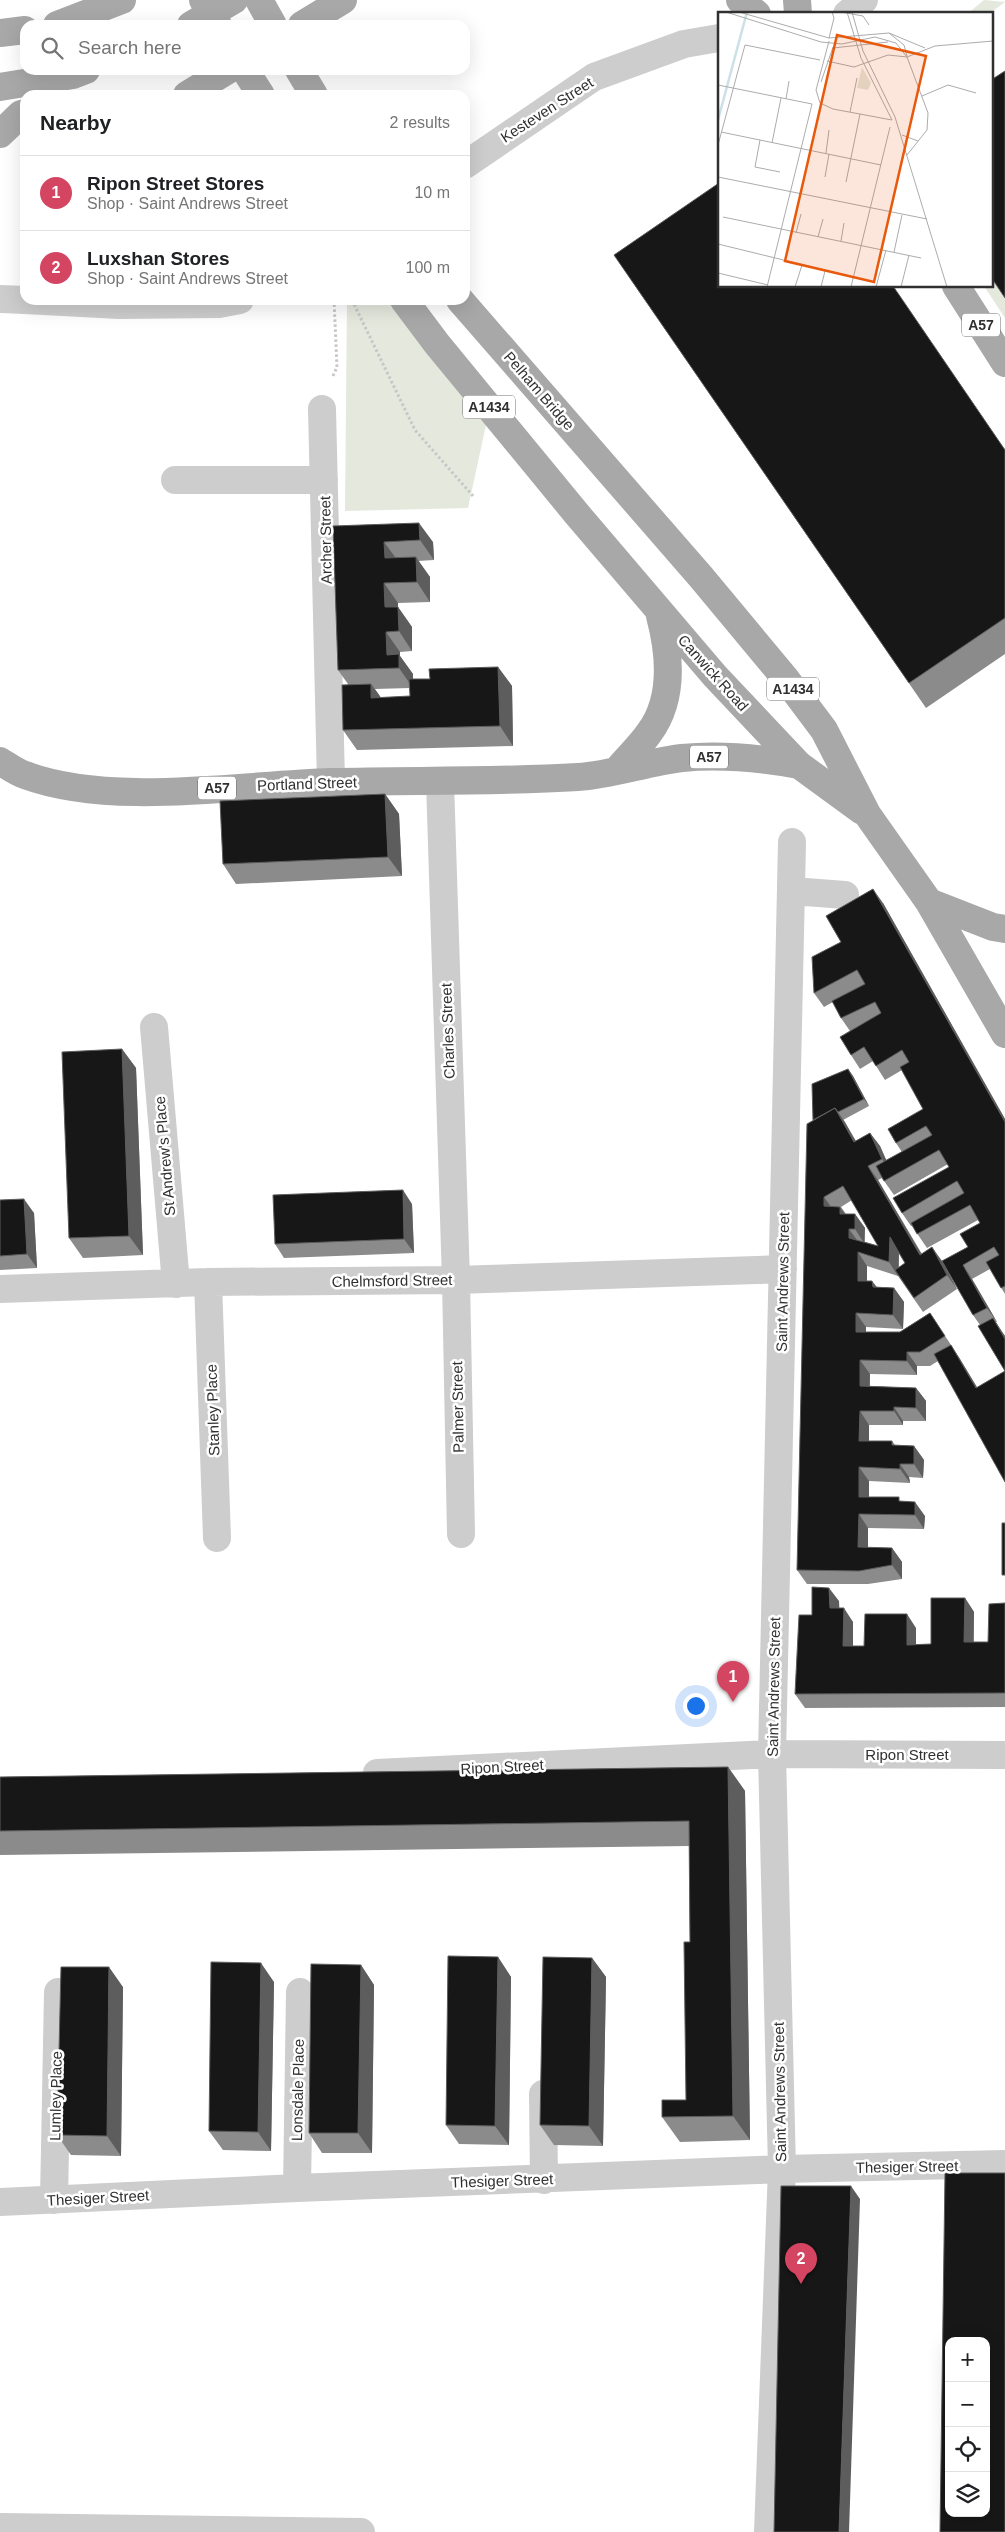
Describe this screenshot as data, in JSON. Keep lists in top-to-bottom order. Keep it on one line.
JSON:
{"streets":{"main road":["A57","Pelham Bridge","A1434","Canwick Road","Portland Street"],"street":["Kesteven Street","Archer Street","Charles Street","St Andrew's Place","Chelmsford Street","Saint Andrews Street","Palmer Street","Stanley Place","Ripon Street","Lonsdale Place","Lumley Place","Thesiger Street"]},"crossings":[["Pelham Bridge","Canwick Road"],["Archer Street","Portland Street"],["Canwick Road","Portland Street"],["Portland Street","Charles Street"],["Charles Street","Chelmsford Street"],["Charles Street","Palmer Street"],["St Andrew's Place","Chelmsford Street"],["Chelmsford Street","Saint Andrews Street"],["Chelmsford Street","Palmer Street"],["Chelmsford Street","Stanley Place"],["Saint Andrews Street","Ripon Street"],["Saint Andrews Street","Thesiger Street"],["Lonsdale Place","Thesiger Street"],["Lumley Place","Thesiger Street"]],"page":{"search":"Search here","heading":["Nearby","2 results"],"list":[{"mark":"1","name":"Ripon Street Stores","note":"Shop · Saint Andrews Street","value":"10 m"},{"mark":"2","name":"Luxshan Stores","note":"Shop · Saint Andrews Street","value":"100 m"}],"pins":["1","2"],"map_buttons":["+","−"]}}
